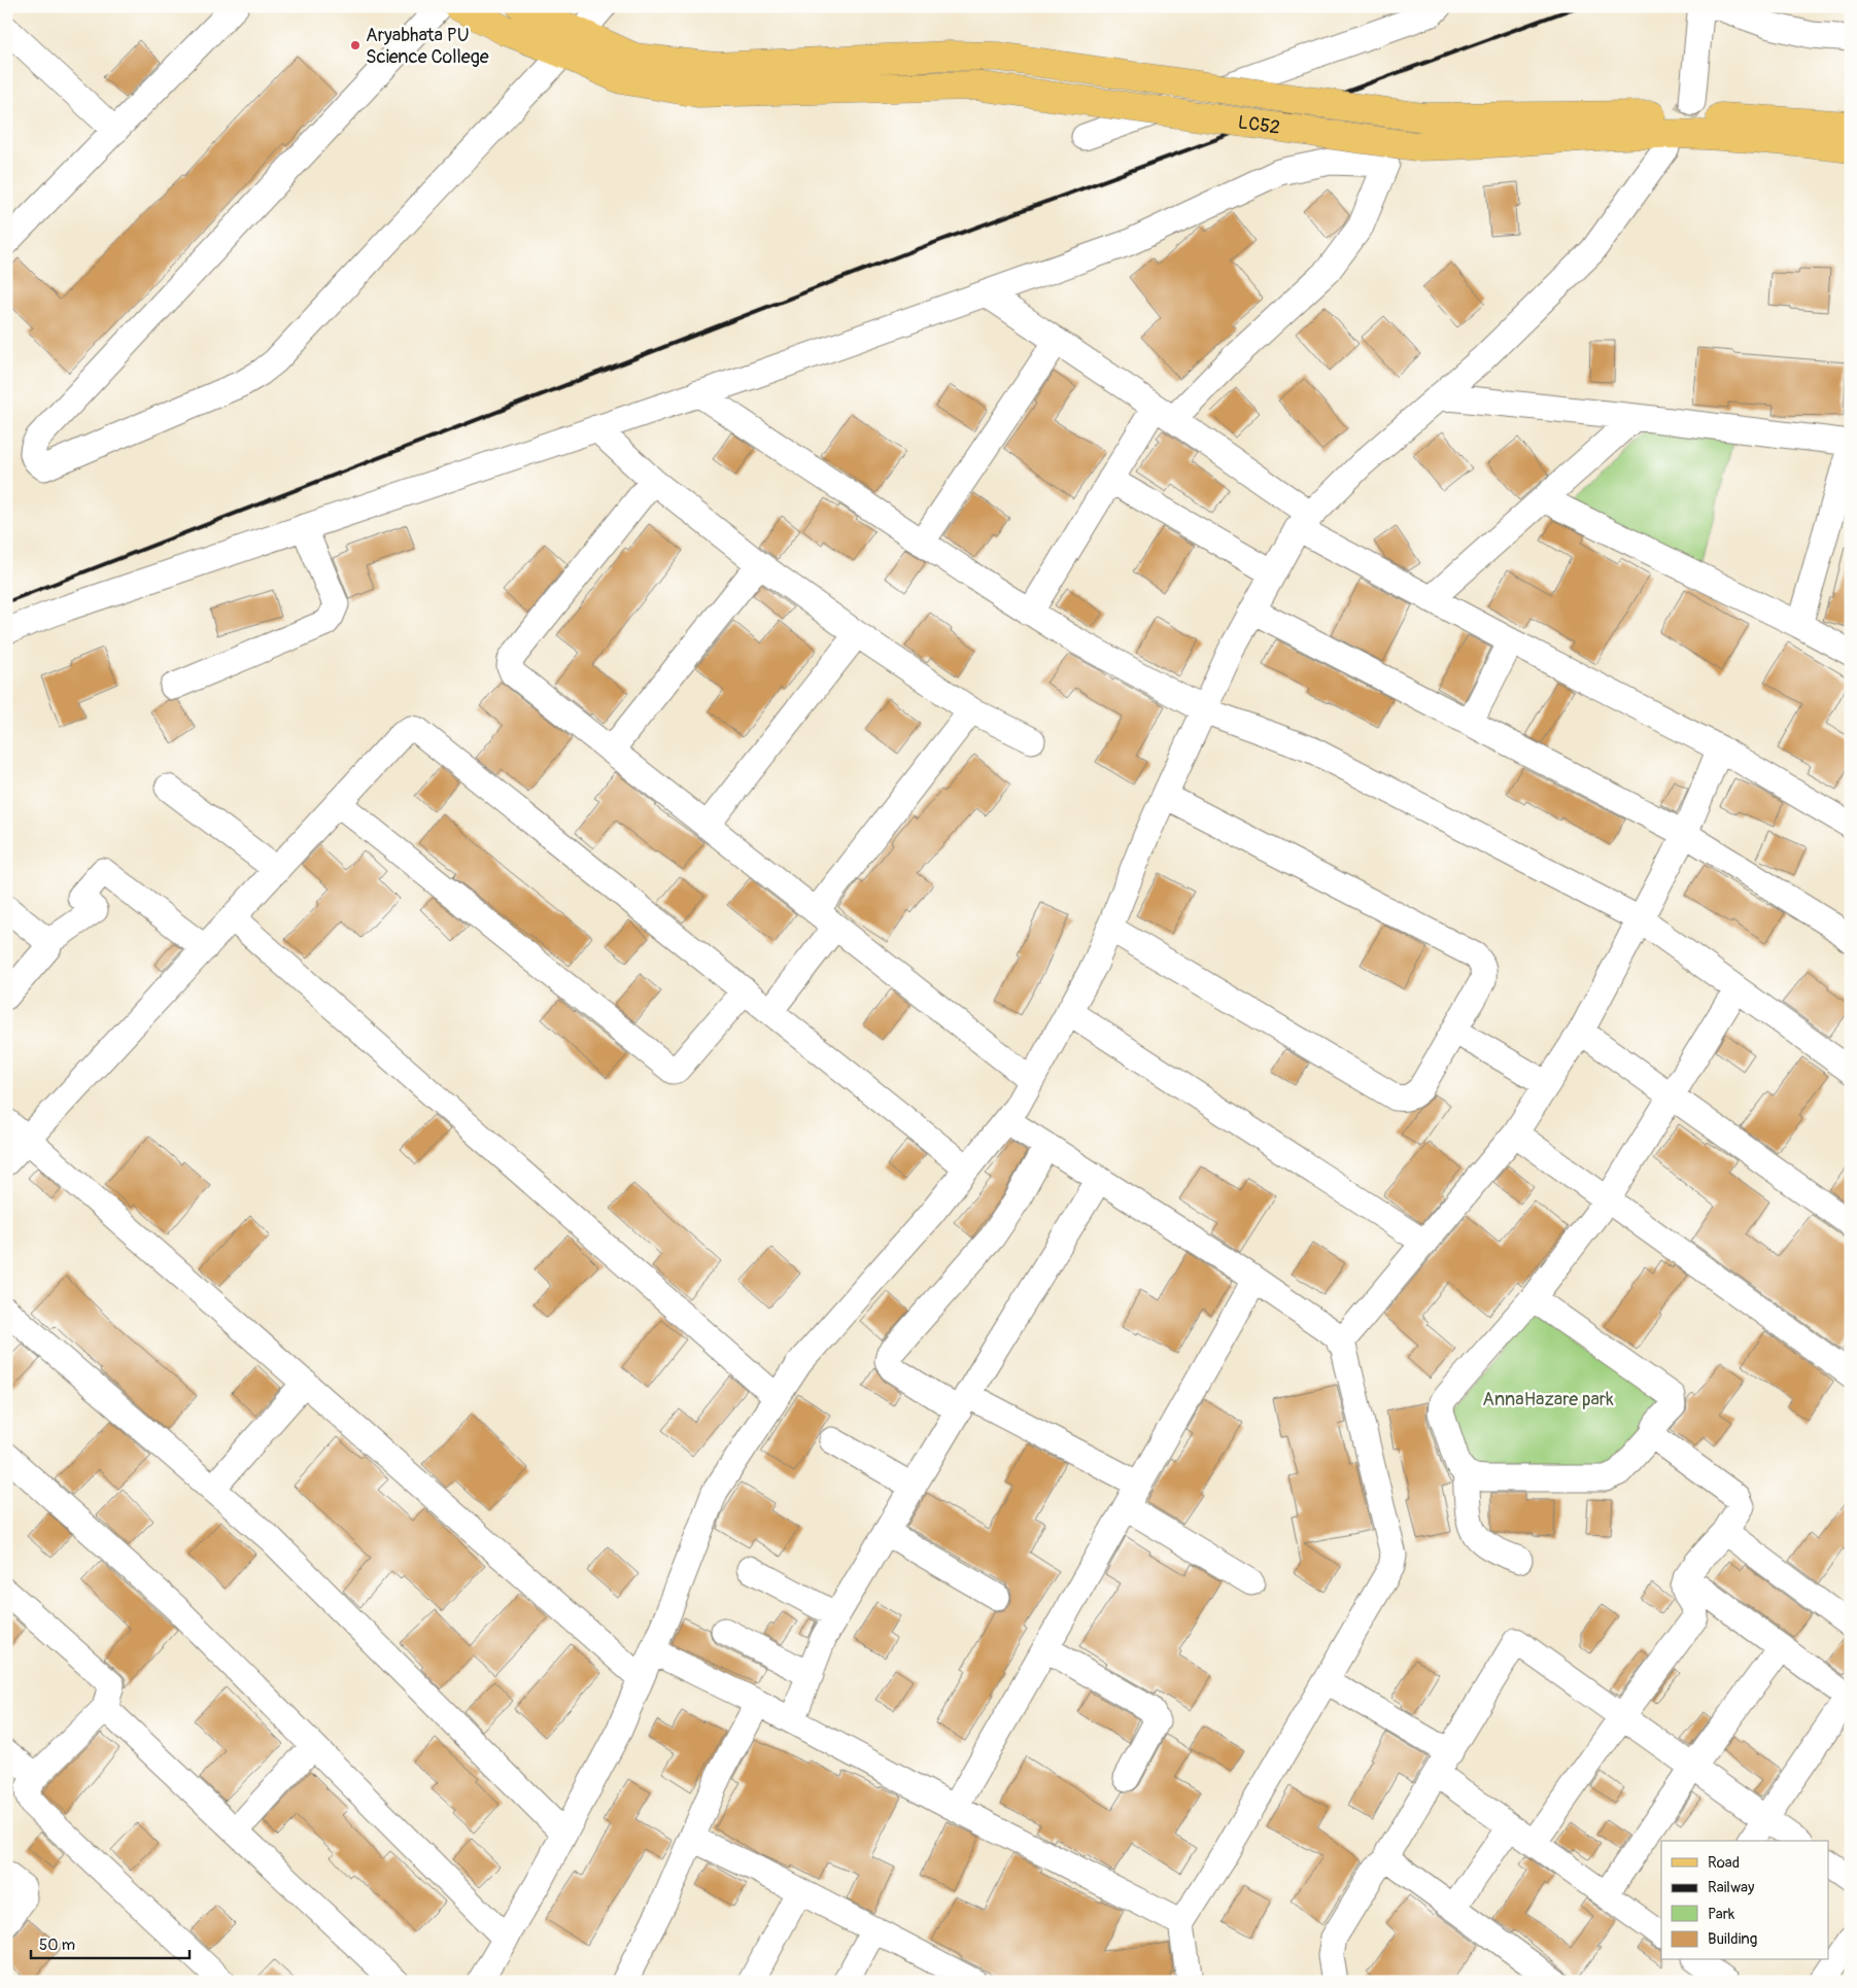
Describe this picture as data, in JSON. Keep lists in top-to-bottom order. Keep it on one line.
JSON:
{"streets":{"main road":["LC52"]},"parks":["AnnaHazare park"],"places":["Aryabhata PU Science College"],"legend":["Road","Railway","Park","Building"],"scale_bar":"50 m"}
